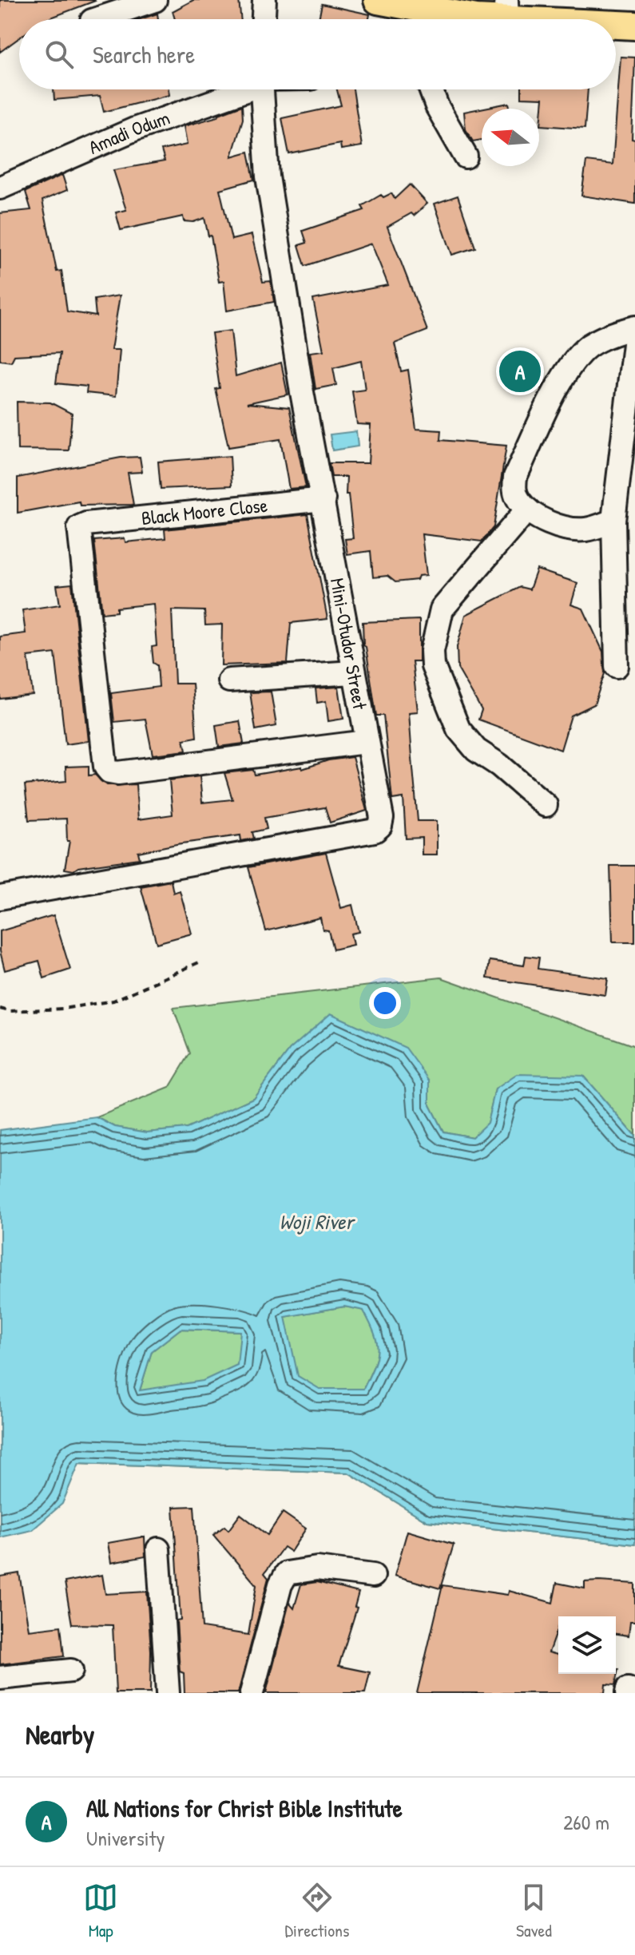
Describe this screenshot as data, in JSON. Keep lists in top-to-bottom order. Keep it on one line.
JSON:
{"streets":{"street":["Amadi Odum","Black Moore Close","Mini-Otudor Street"]},"crossings":[["Black Moore Close","Mini-Otudor Street"]],"water":["Woji River"],"north":"left","page":{"search":"Search here","pins":"A","heading":"Nearby","list":[{"mark":"A","name":"All Nations for Christ Bible Institute","note":"University","value":"260 m"}],"nav":["Map","Directions","Saved"]}}
